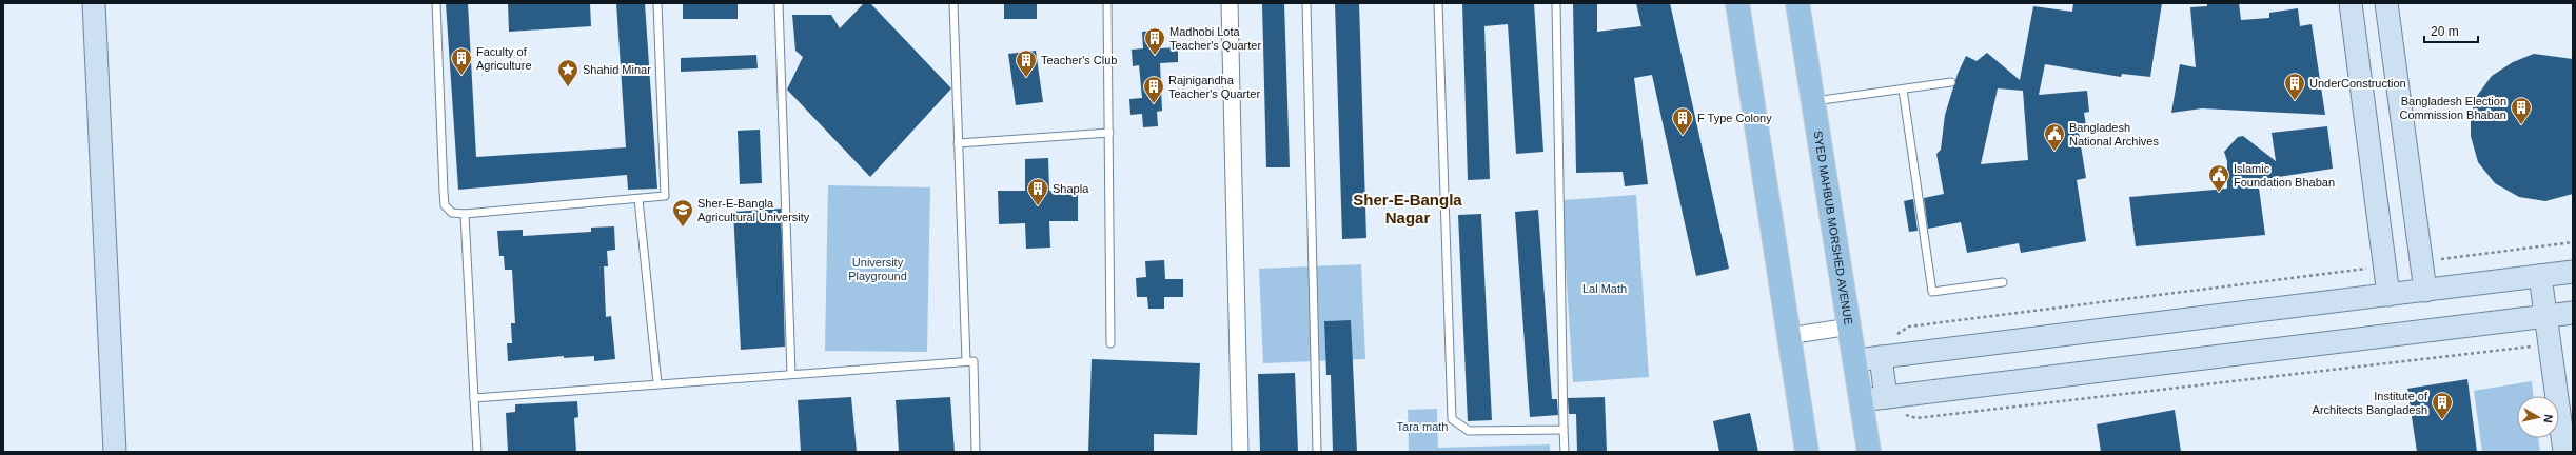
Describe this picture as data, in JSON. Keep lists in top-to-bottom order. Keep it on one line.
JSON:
{"streets":{"main road":["SYED MAHBUB MORSHED AVENUE"]},"districts":["Sher-E-Bangla Nagar"],"parks":["University Playground","Lal Math","Tara math"],"places":{"building":["Madhobi Lota Teacher's Quarter","Faculty of Agriculture","Teacher's Club","UnderConstruction","Rajnigandha Teacher's Quarter","Bangladesh Election Commission Bhaban","F Type Colony","Shapla","Institute of Architects Bangladesh"],"place":["Shahid Minar"],"public building":["Bangladesh National Archives","Islamic Foundation Bhaban"],"school or university":["Sher-E-Bangla Agricultural University"]},"scale_bar":"20 m","north":"right"}
